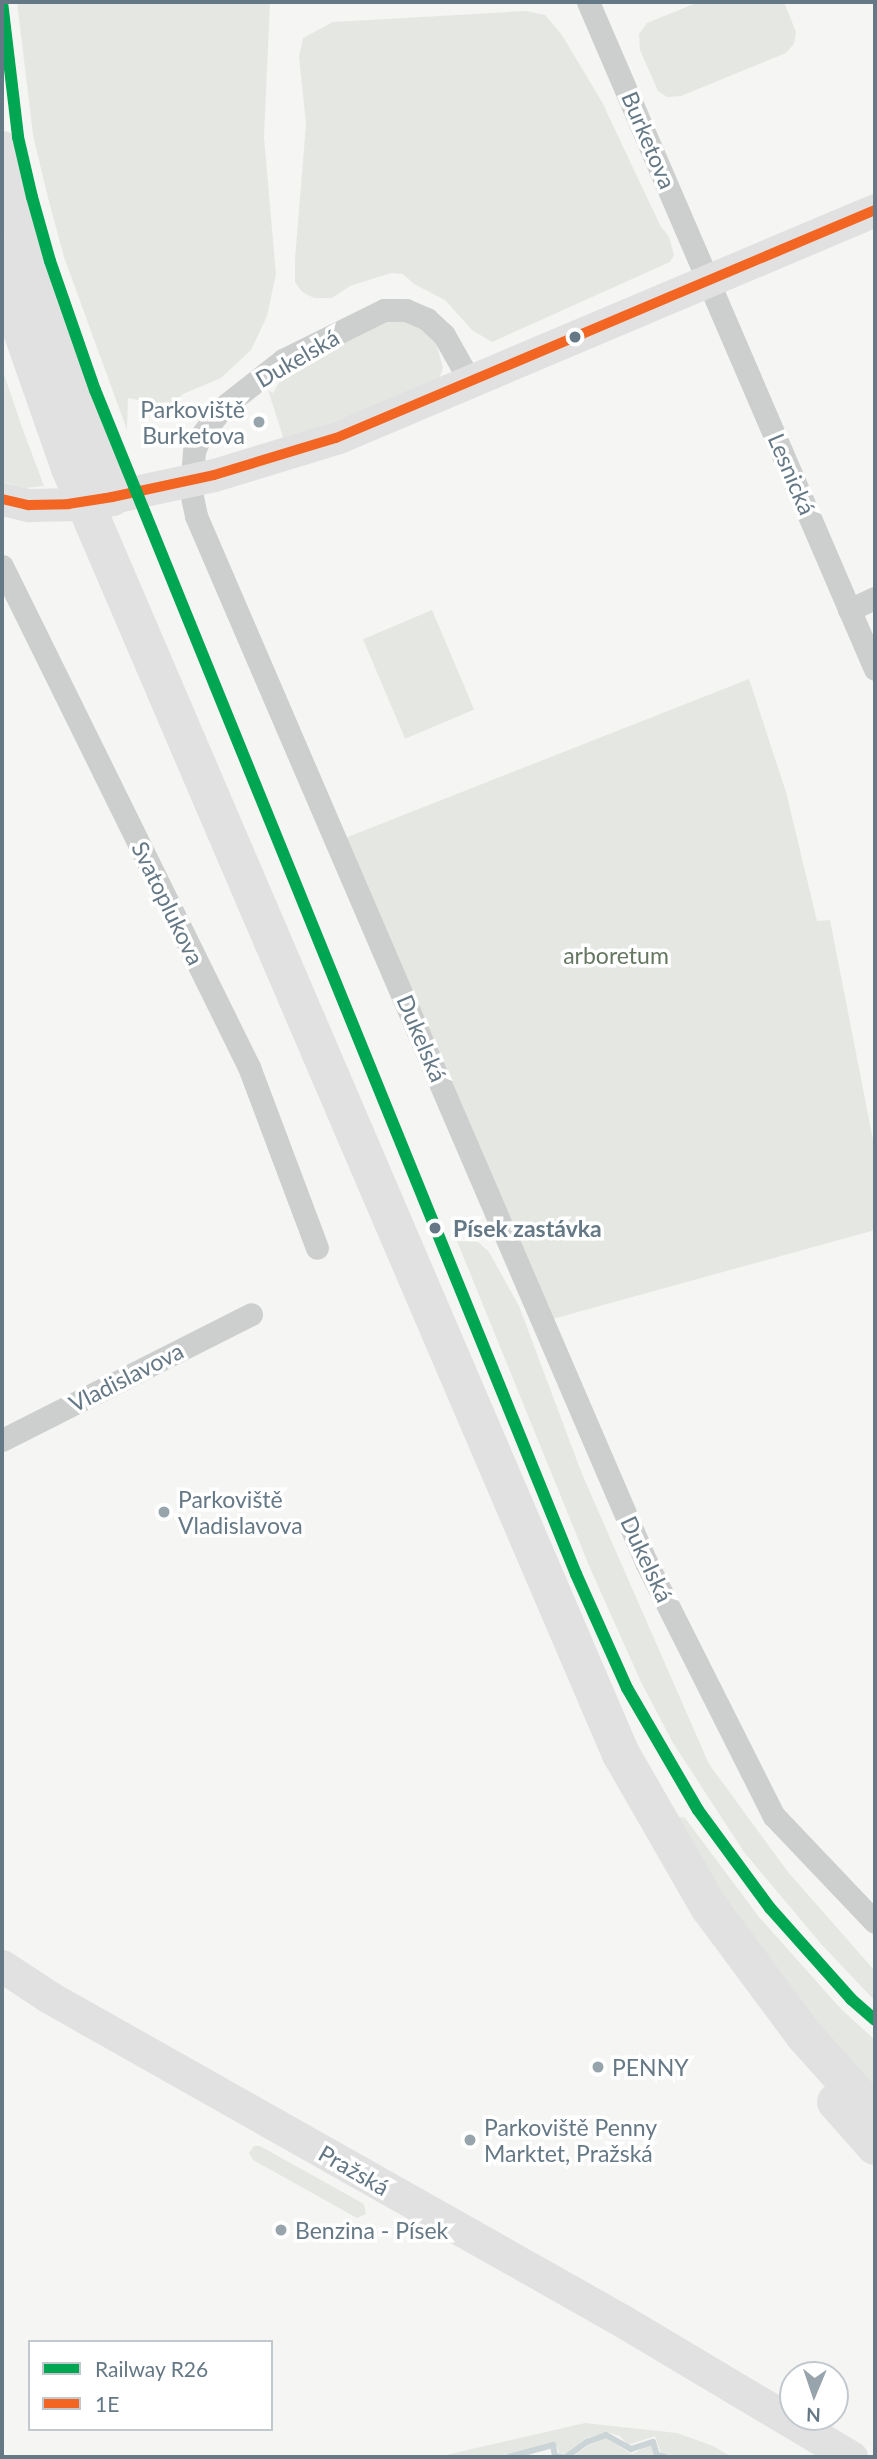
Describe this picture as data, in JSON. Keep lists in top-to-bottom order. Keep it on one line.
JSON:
{"streets":{"street":["Burketova","Dukelská","Lesnická","Svatoplukova","Vladislavova","Pražská"]},"crossings":[["Burketova","Lesnická"]],"parks":["arboretum"],"places":["Parkoviště Burketova","Písek zastávka","Parkoviště Vladislavova","PENNY","Parkoviště Penny Marktet, Pražská","Benzina - Písek"],"lines":["rail line R26","transit line 1E"],"legend":["Railway R26","1E"],"north":"bottom"}
